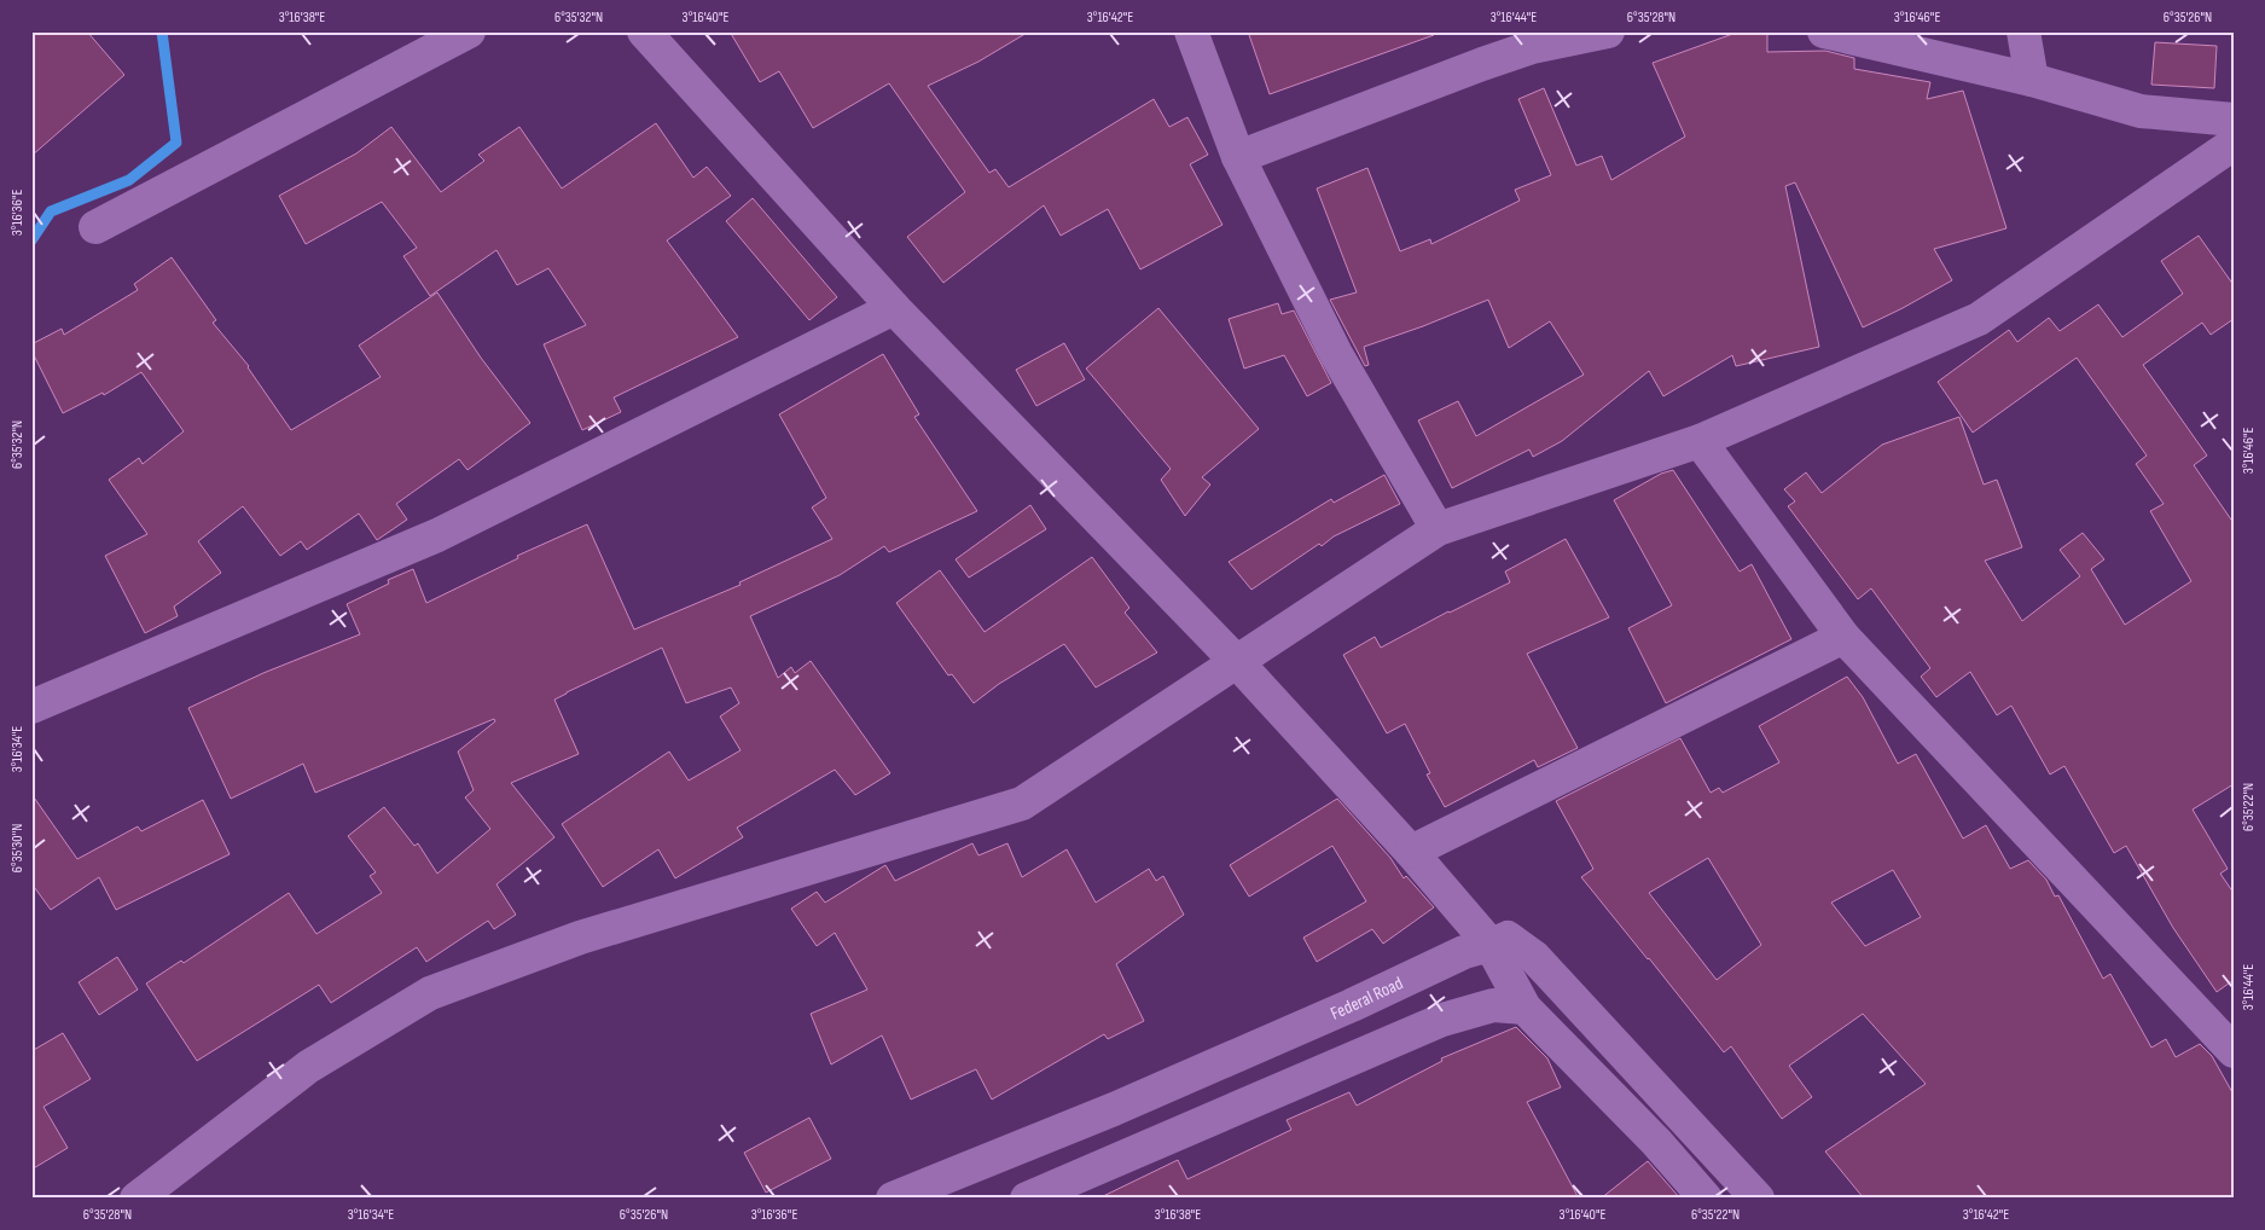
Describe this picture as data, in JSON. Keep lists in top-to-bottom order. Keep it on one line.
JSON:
{"streets":{"street":["Federal Road"]},"coordinates":["3°16'38\"E","6°35'32\"N","3°16'40\"E","3°16'42\"E","3°16'44\"E","6°35'28\"N","3°16'46\"E","6°35'26\"N","3°16'36\"E","3°16'34\"E","6°35'22\"N","6°35'30\"N"]}
